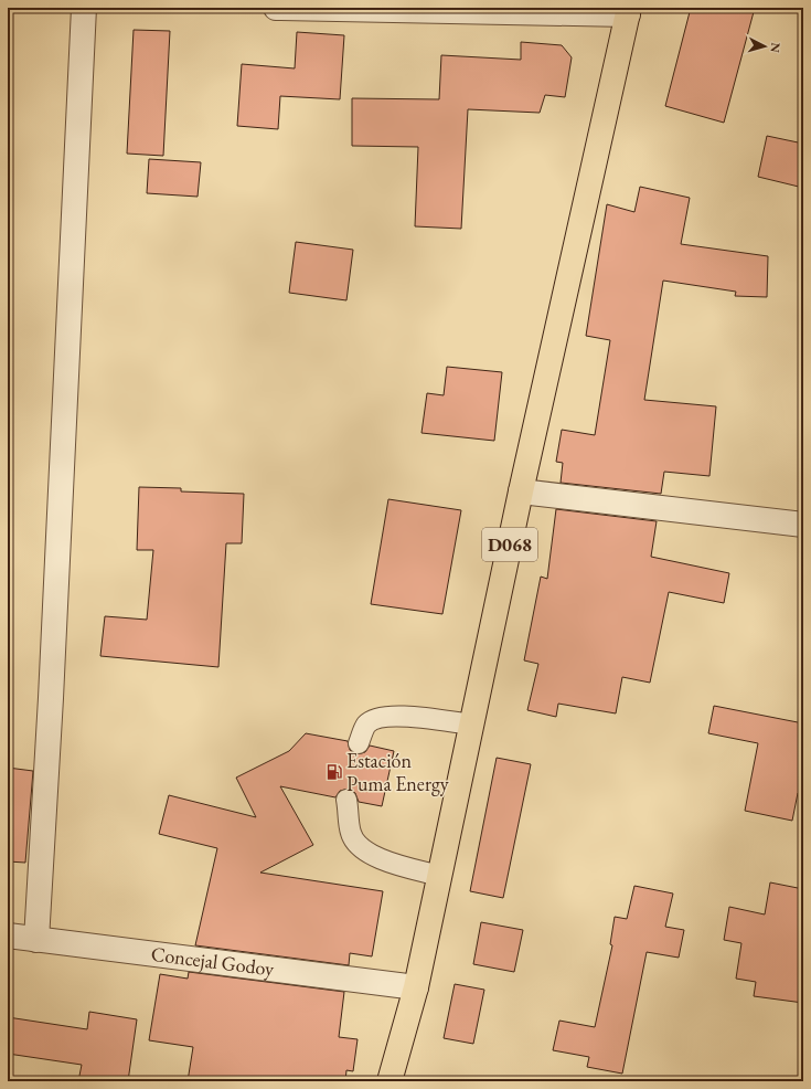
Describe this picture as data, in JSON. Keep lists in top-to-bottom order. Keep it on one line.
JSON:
{"streets":{"main road":["D068"],"street":["Concejal Godoy"]},"crossings":[["D068","Concejal Godoy"]],"places":{"fuel station":["Estación Puma Energy"]},"north":"right"}
